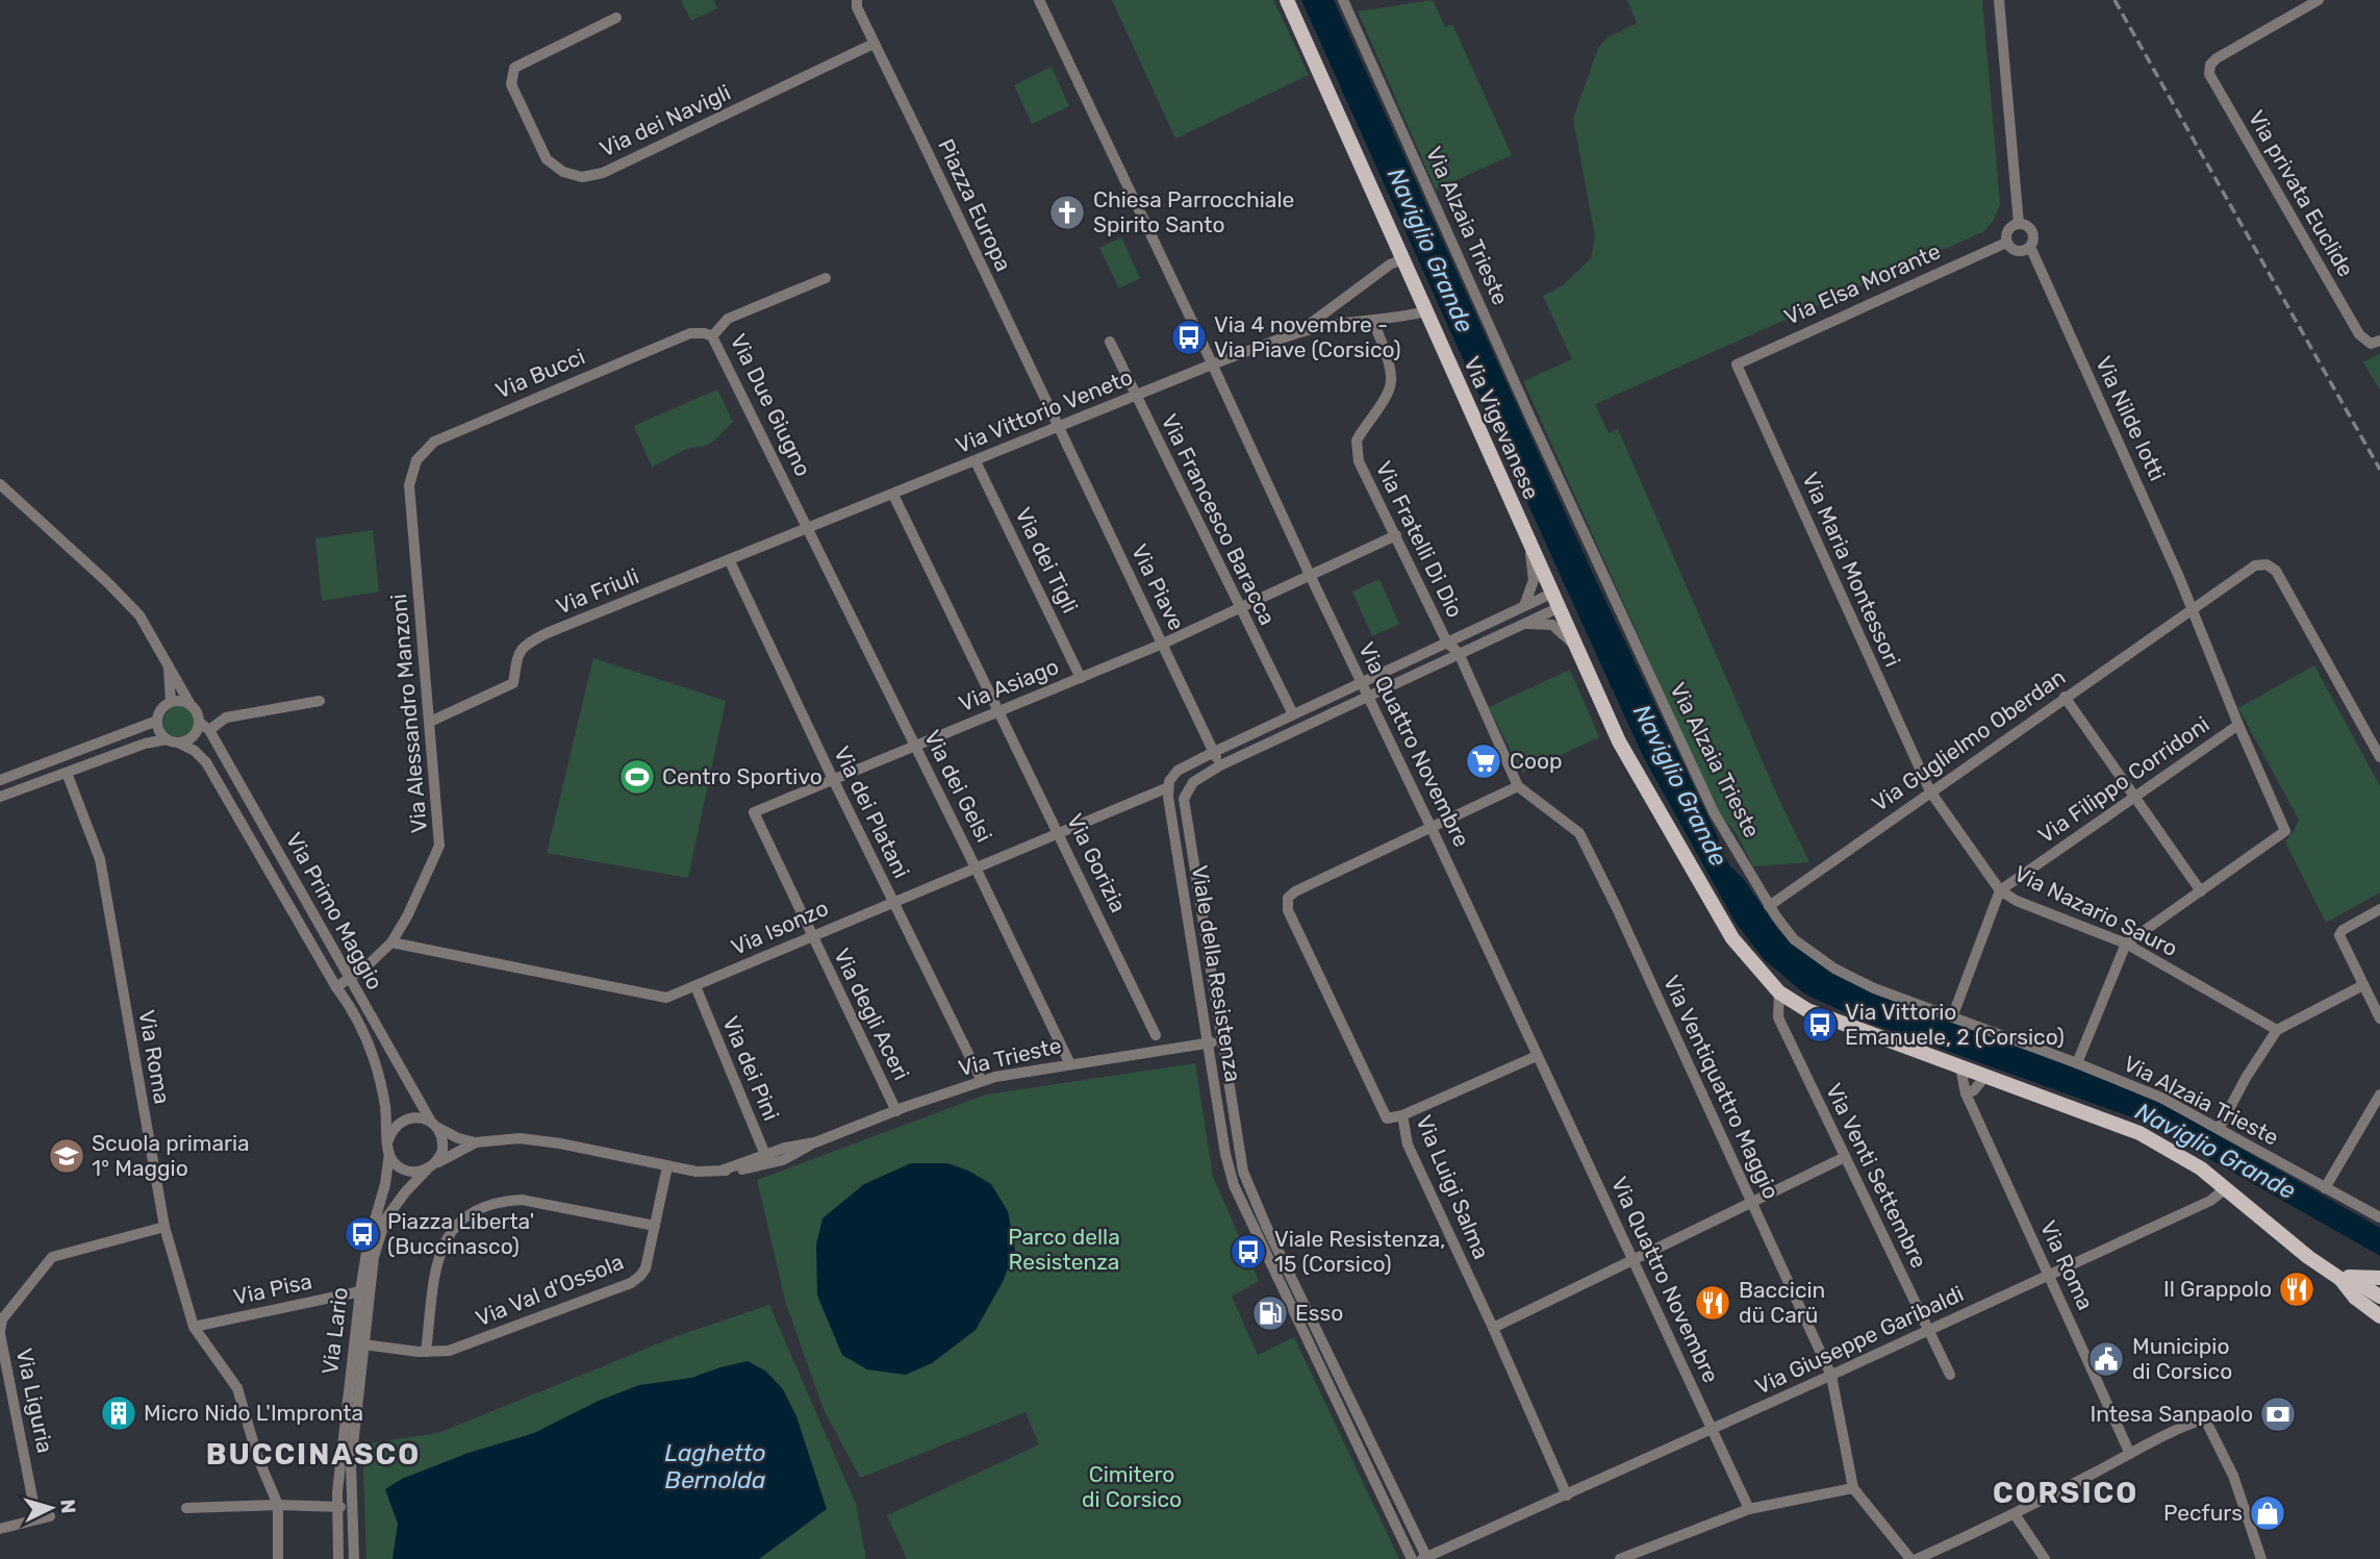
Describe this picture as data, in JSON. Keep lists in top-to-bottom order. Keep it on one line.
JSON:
{"streets":{"main road":["Via Vigevanese"],"street":["Via dei Navigli","Via privata Euclide","Piazza Europa","Via Alzaia Trieste","Via Elsa Morante","Via Bucci","Via Due Giugno","Via Vittorio Veneto","Via Nilde Iotti","Via Francesco Baracca","Via Fratelli Di Dio","Via dei Tigli","Via Maria Montessori","Via Piave","Via Friuli","Via Asiago","Via Alessandro Manzoni","Via Guglielmo Oberdan","Via Quattro Novembre","Via Filippo Corridoni","Via dei Gelsi","Via dei Platani","Via Gorizia","Via Primo Maggio","Via Nazario Sauro","Via Isonzo","Viale della Resistenza","Via degli Aceri","Via Roma","Via Trieste","Via dei Pini","Via Ventiquattro Maggio","Via Venti Settembre","Via Luigi Salma","Via Pisa","Via Val d'Ossola","Via Lario","Via Giuseppe Garibaldi","Via Liguria"]},"crossings":[["Via dei Navigli","Piazza Europa"],["Piazza Europa","Via Vittorio Veneto"],["Piazza Europa","Via Piave"],["Via Alzaia Trieste","Via Guglielmo Oberdan"],["Via Elsa Morante","Via Nilde Iotti"],["Via Elsa Morante","Via Maria Montessori"],["Via Bucci","Via Due Giugno"],["Via Bucci","Via Alessandro Manzoni"],["Via Due Giugno","Via Vittorio Veneto"],["Via Due Giugno","Via Friuli"],["Via Due Giugno","Via dei Gelsi"],["Via Vittorio Veneto","Via Vigevanese"],["Via Vittorio Veneto","Via Francesco Baracca"],["Via Vittorio Veneto","Via Fratelli Di Dio"],["Via Vittorio Veneto","Via dei Tigli"],["Via Vittorio Veneto","Via Piave"],["Via Vittorio Veneto","Via Friuli"],["Via Vittorio Veneto","Via Quattro Novembre"],["Via Vittorio Veneto","Via dei Gelsi"],["Via Vittorio Veneto","Via Gorizia"],["Via Nilde Iotti","Via Guglielmo Oberdan"],["Via Nilde Iotti","Via Filippo Corridoni"],["Via Vigevanese","Viale della Resistenza"],["Via Vigevanese","Via Roma"],["Via Vigevanese","Via Venti Settembre"],["Via Vigevanese","Via Giuseppe Garibaldi"],["Via Francesco Baracca","Via Asiago"],["Via Fratelli Di Dio","Via Asiago"],["Via Fratelli Di Dio","Viale della Resistenza"],["Via Fratelli Di Dio","Via Ventiquattro Maggio"],["Via dei Tigli","Via Asiago"],["Via Maria Montessori","Via Guglielmo Oberdan"],["Via Maria Montessori","Via Nazario Sauro"],["Via Piave","Via Asiago"],["Via Piave","Viale della Resistenza"],["Via Friuli","Via Alessandro Manzoni"],["Via Friuli","Via dei Gelsi"],["Via Friuli","Via dei Platani"],["Via Asiago","Via Quattro Novembre"],["Via Asiago","Via dei Gelsi"],["Via Asiago","Via dei Platani"],["Via Asiago","Via Gorizia"],["Via Asiago","Via Isonzo"],["Via Asiago","Via degli Aceri"],["Via Alessandro Manzoni","Via Primo Maggio"],["Via Alessandro Manzoni","Via Isonzo"],["Via Guglielmo Oberdan","Via Nazario Sauro"],["Via Quattro Novembre","Viale della Resistenza"],["Via Quattro Novembre","Via Luigi Salma"],["Via Quattro Novembre","Via Giuseppe Garibaldi"],["Via Filippo Corridoni","Via Nazario Sauro"],["Via dei Gelsi","Via Isonzo"],["Via dei Gelsi","Via Trieste"],["Via dei Platani","Via Isonzo"],["Via dei Platani","Via Trieste"],["Via Gorizia","Via Isonzo"],["Via Primo Maggio","Via Trieste"],["Via Primo Maggio","Via Lario"],["Via Isonzo","Viale della Resistenza"],["Via Isonzo","Via degli Aceri"],["Via Isonzo","Via dei Pini"],["Viale della Resistenza","Via Trieste"],["Viale della Resistenza","Via Ventiquattro Maggio"],["Viale della Resistenza","Via Giuseppe Garibaldi"],["Via degli Aceri","Via Trieste"],["Via Roma","Via Pisa"],["Via Roma","Via Giuseppe Garibaldi"],["Via Roma","Via Liguria"],["Via Trieste","Via dei Pini"],["Via Trieste","Via Val d'Ossola"],["Via Trieste","Via Lario"],["Via Ventiquattro Maggio","Via Luigi Salma"],["Via Ventiquattro Maggio","Via Giuseppe Garibaldi"],["Via Venti Settembre","Via Giuseppe Garibaldi"],["Via Luigi Salma","Via Giuseppe Garibaldi"],["Via Pisa","Via Lario"],["Via Val d'Ossola","Via Lario"]],"districts":["BUCCINASCO","CORSICO"],"water":["Naviglio Grande","Laghetto Bernolda"],"parks":["Parco della Resistenza","Cimitero di Corsico"],"places":{"church":["Chiesa Parrocchiale Spirito Santo"],"bus stop":["Via 4 novembre - Via Piave (Corsico)","Via Vittorio Emanuele, 2 (Corsico)","Piazza Liberta' (Buccinasco)","Viale Resistenza, 15 (Corsico)"],"supermarket":["Coop"],"sports":["Centro Sportivo"],"school or university":["Scuola primaria 1° Maggio"],"restaurant":["Il Grappolo","Baccicin dü Carü"],"fuel station":["Esso"],"public building":["Municipio di Corsico"],"building":["Micro Nido L'Impronta"],"bank":["Intesa Sanpaolo"],"shop":["Pecfurs"]},"north":"right"}
